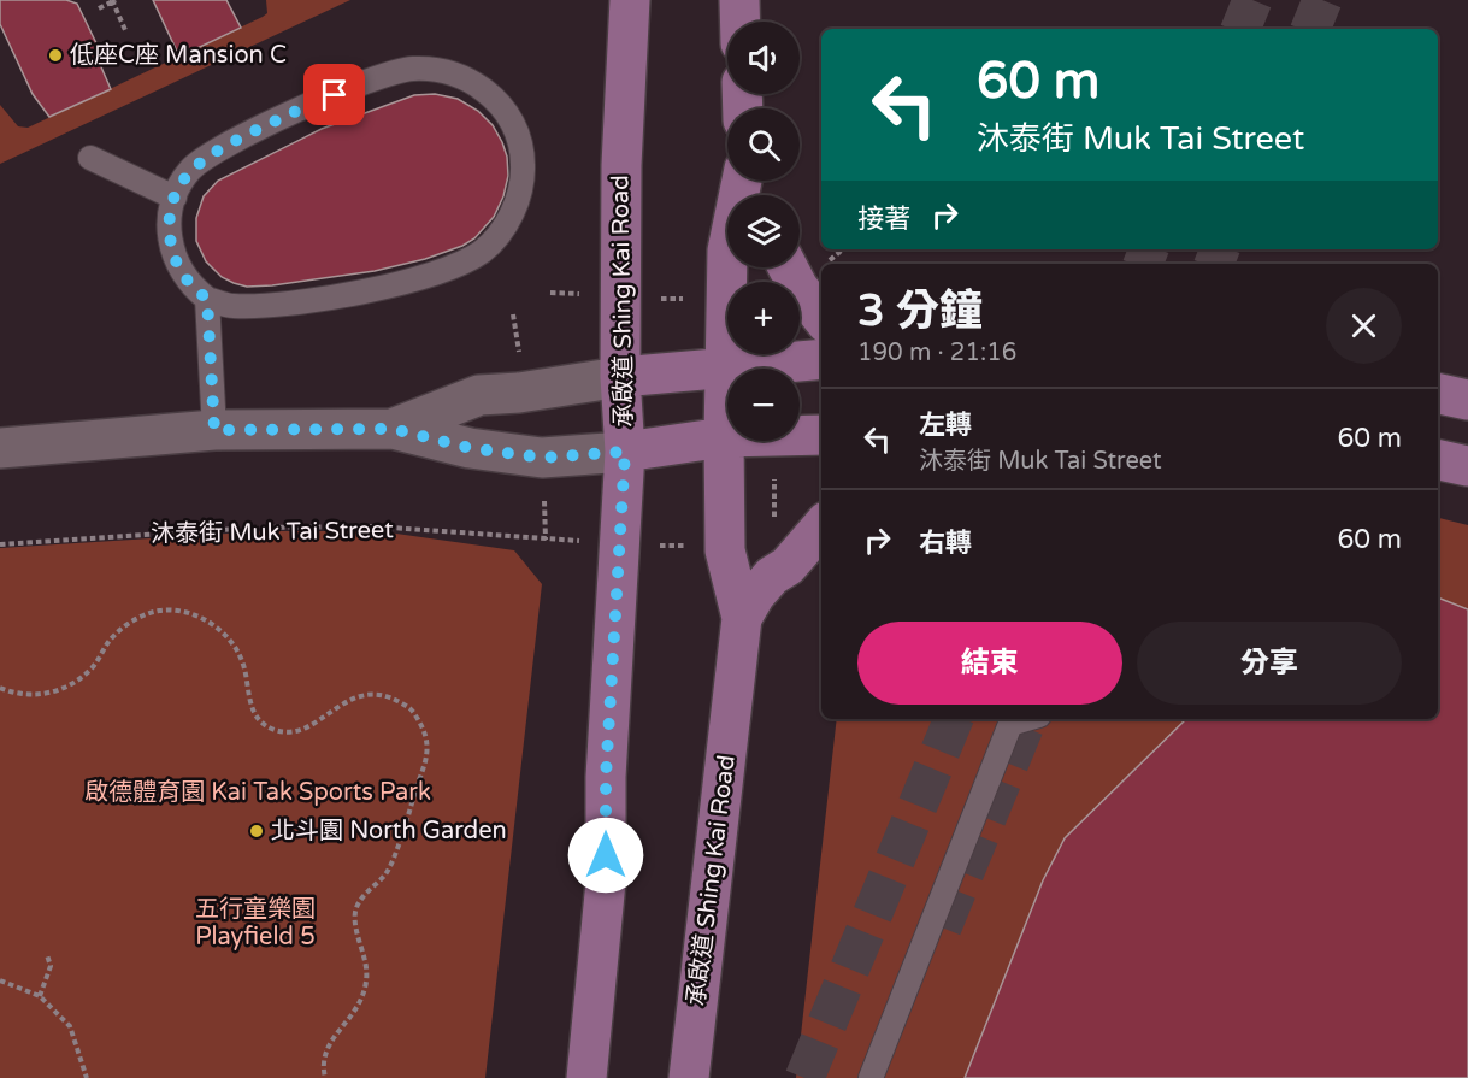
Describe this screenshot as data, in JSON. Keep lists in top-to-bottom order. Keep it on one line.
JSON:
{"streets":{"main road":["承啟道 Shing Kai Road"],"path":["沐泰街 Muk Tai Street"]},"parks":["啟德體育園 Kai Tak Sports Park","五行童樂園 Playfield 5"],"places":["低座C座 Mansion C","北斗園 North Garden"],"page":{"map_buttons":["+","−"],"turn":["60 m","沐泰街 Muk Tai Street"],"then":"接著","heading":["3 分鐘","190 m · 21:16"],"list":[{"name":"左轉","note":"沐泰街 Muk Tai Street","value":"60 m"},{"name":"右轉","value":"60 m"}],"buttons":["結束","分享"]}}
